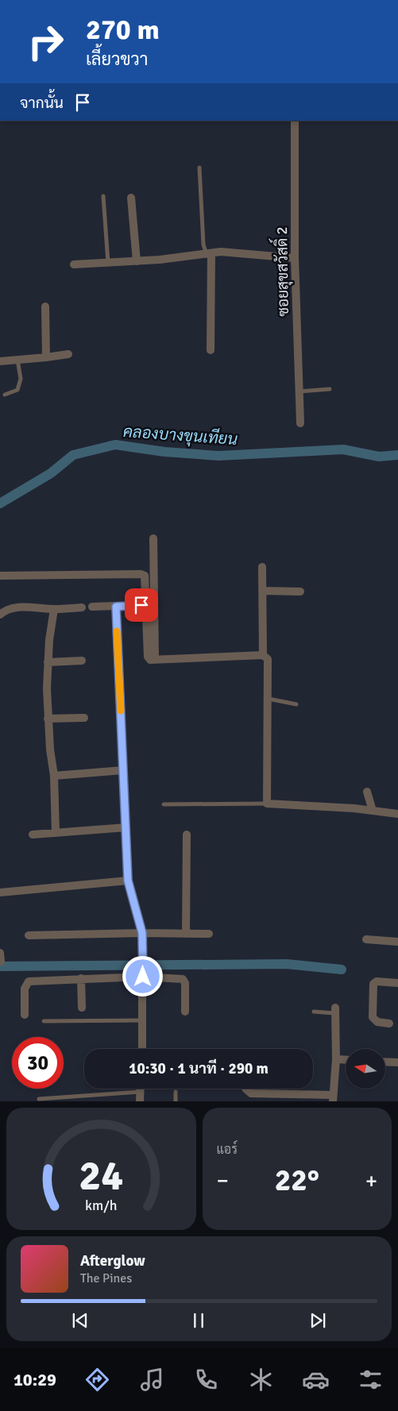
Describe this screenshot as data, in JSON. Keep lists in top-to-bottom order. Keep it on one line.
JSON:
{"streets":{"street":["ซอยสุขสวัสดิ์ 2"]},"water":["คลองบางขุนเทียน"],"north":"left","page":{"turn":["270 m","เลี้ยวขวา"],"then":"จากนั้น","limit":"30","trip":"10:30 · 1 นาที · 290 m","tile":"แอร์","heat":["−","22°","+"],"song":["Afterglow","The Pines"],"tabs":"10:29","gauge":["24","km/h"]}}
